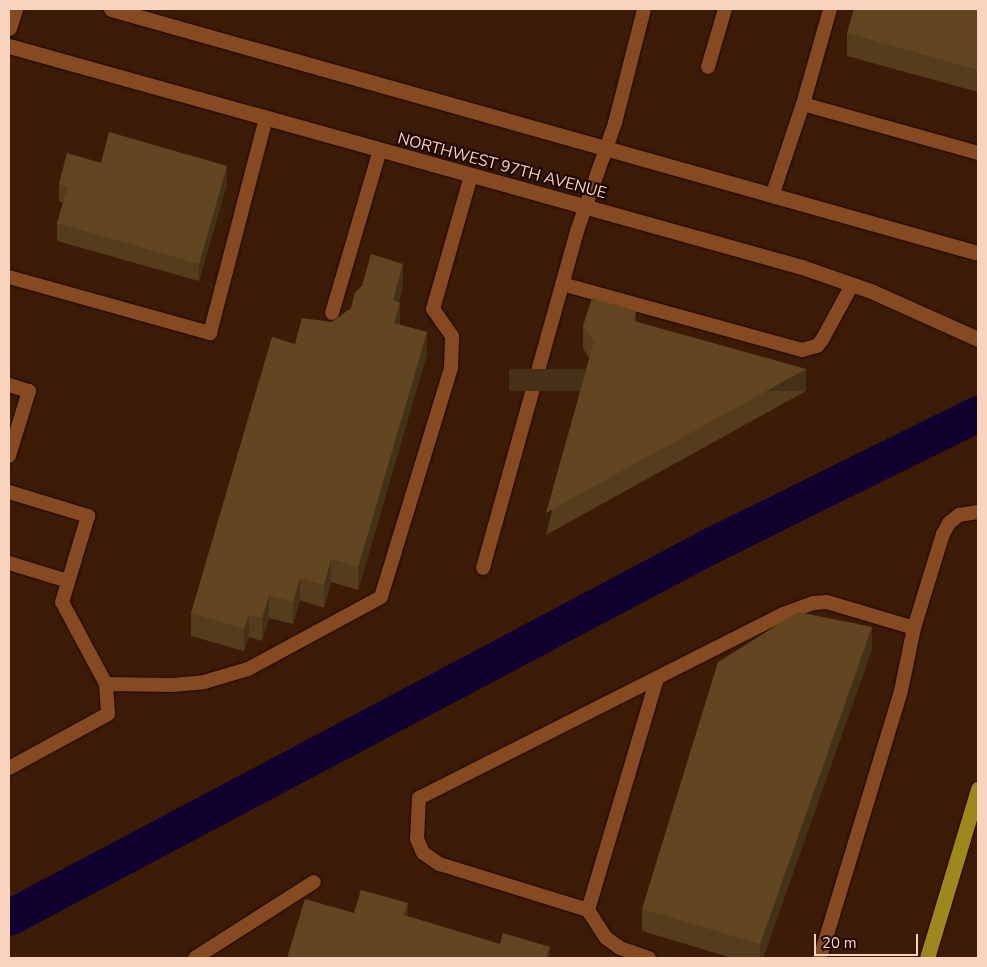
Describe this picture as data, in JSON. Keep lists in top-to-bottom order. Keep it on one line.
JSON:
{"streets":{"street":["NORTHWEST 97TH AVENUE"]},"scale_bar":"20 m"}
